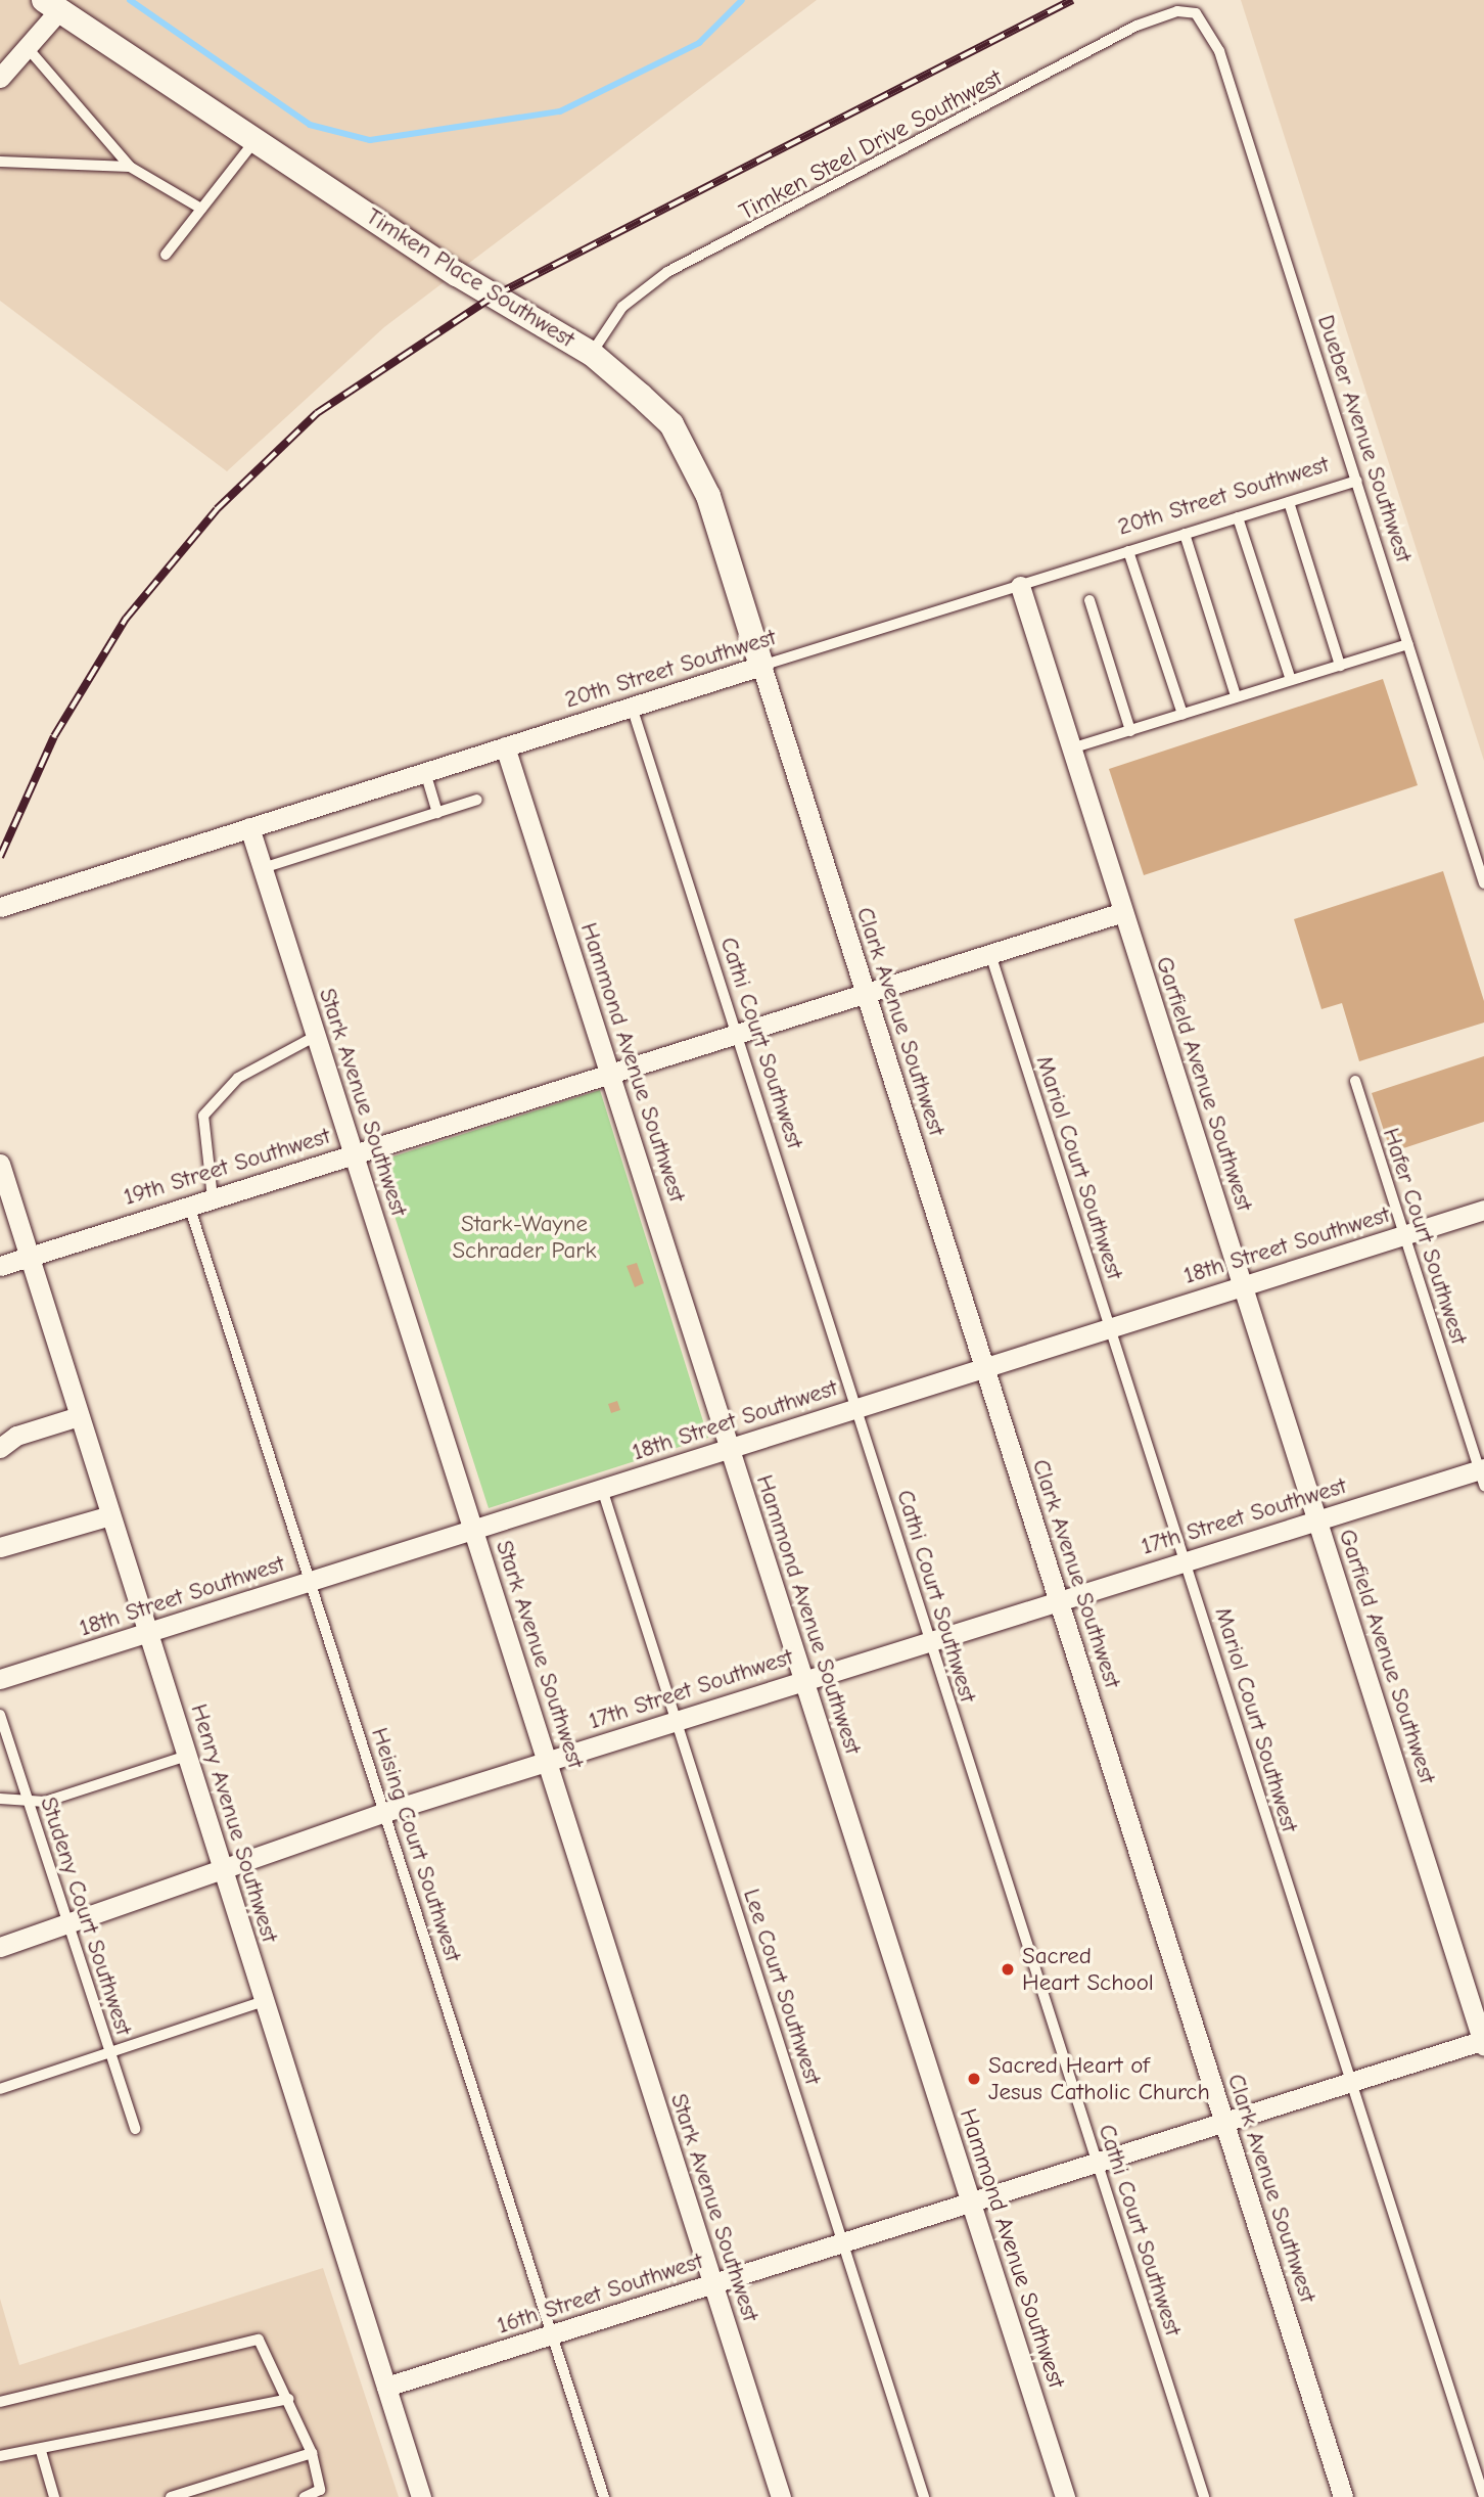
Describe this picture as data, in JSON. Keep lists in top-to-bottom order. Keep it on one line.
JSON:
{"streets":{"street":["Timken Place Southwest","20th Street Southwest","Clark Avenue Southwest","Hammond Avenue Southwest","Garfield Avenue Southwest","Stark Avenue Southwest","19th Street Southwest","18th Street Southwest","17th Street Southwest","Henry Avenue Southwest","16th Street Southwest"],"lane":["Timken Steel Drive Southwest","Dueber Avenue Southwest","Cathi Court Southwest","Mariol Court Southwest","Hafer Court Southwest","Heising Court Southwest","Studeny Court Southwest","Lee Court Southwest"]},"crossings":[["Timken Steel Drive Southwest","Timken Place Southwest"],["Timken Steel Drive Southwest","Dueber Avenue Southwest"],["Timken Place Southwest","20th Street Southwest"],["Timken Place Southwest","Clark Avenue Southwest"],["Dueber Avenue Southwest","20th Street Southwest"],["20th Street Southwest","Clark Avenue Southwest"],["20th Street Southwest","Cathi Court Southwest"],["20th Street Southwest","Hammond Avenue Southwest"],["20th Street Southwest","Garfield Avenue Southwest"],["20th Street Southwest","Stark Avenue Southwest"],["Clark Avenue Southwest","19th Street Southwest"],["Clark Avenue Southwest","18th Street Southwest"],["Clark Avenue Southwest","17th Street Southwest"],["Clark Avenue Southwest","16th Street Southwest"],["Cathi Court Southwest","19th Street Southwest"],["Cathi Court Southwest","18th Street Southwest"],["Cathi Court Southwest","17th Street Southwest"],["Cathi Court Southwest","16th Street Southwest"],["Hammond Avenue Southwest","19th Street Southwest"],["Hammond Avenue Southwest","18th Street Southwest"],["Hammond Avenue Southwest","17th Street Southwest"],["Hammond Avenue Southwest","16th Street Southwest"],["Garfield Avenue Southwest","19th Street Southwest"],["Garfield Avenue Southwest","18th Street Southwest"],["Garfield Avenue Southwest","17th Street Southwest"],["Garfield Avenue Southwest","16th Street Southwest"],["Stark Avenue Southwest","19th Street Southwest"],["Stark Avenue Southwest","18th Street Southwest"],["Stark Avenue Southwest","17th Street Southwest"],["Stark Avenue Southwest","16th Street Southwest"],["19th Street Southwest","Mariol Court Southwest"],["19th Street Southwest","Henry Avenue Southwest"],["19th Street Southwest","Heising Court Southwest"],["Mariol Court Southwest","18th Street Southwest"],["Mariol Court Southwest","17th Street Southwest"],["Mariol Court Southwest","16th Street Southwest"],["Hafer Court Southwest","18th Street Southwest"],["Hafer Court Southwest","17th Street Southwest"],["18th Street Southwest","Henry Avenue Southwest"],["18th Street Southwest","Heising Court Southwest"],["18th Street Southwest","Lee Court Southwest"],["17th Street Southwest","Henry Avenue Southwest"],["17th Street Southwest","Heising Court Southwest"],["17th Street Southwest","Studeny Court Southwest"],["17th Street Southwest","Lee Court Southwest"],["Henry Avenue Southwest","16th Street Southwest"],["Heising Court Southwest","16th Street Southwest"],["Lee Court Southwest","16th Street Southwest"]],"parks":["Stark-Wayne Schrader Park"],"places":["Sacred Heart School","Sacred Heart of Jesus Catholic Church"]}
